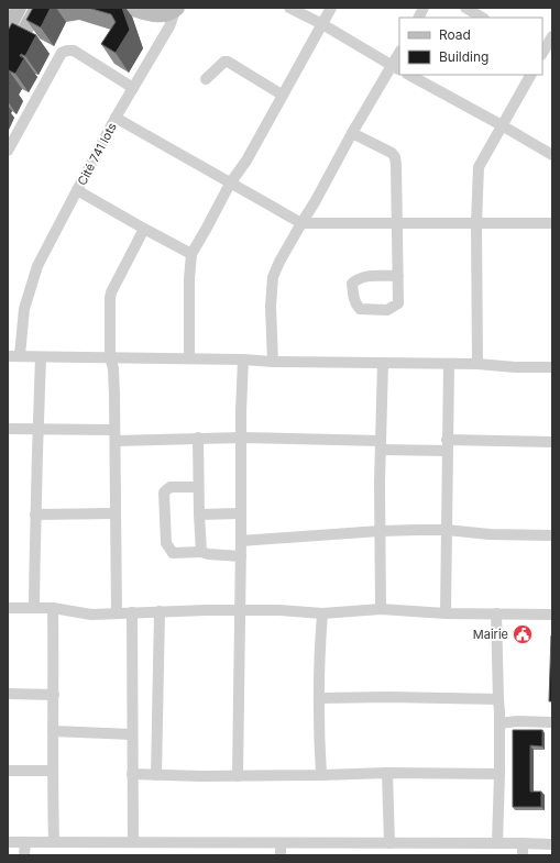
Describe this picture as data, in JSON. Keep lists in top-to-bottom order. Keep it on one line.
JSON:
{"streets":{"street":["Cité 741 lots"]},"places":{"public building":["Mairie"]},"legend":["Road","Building"]}
